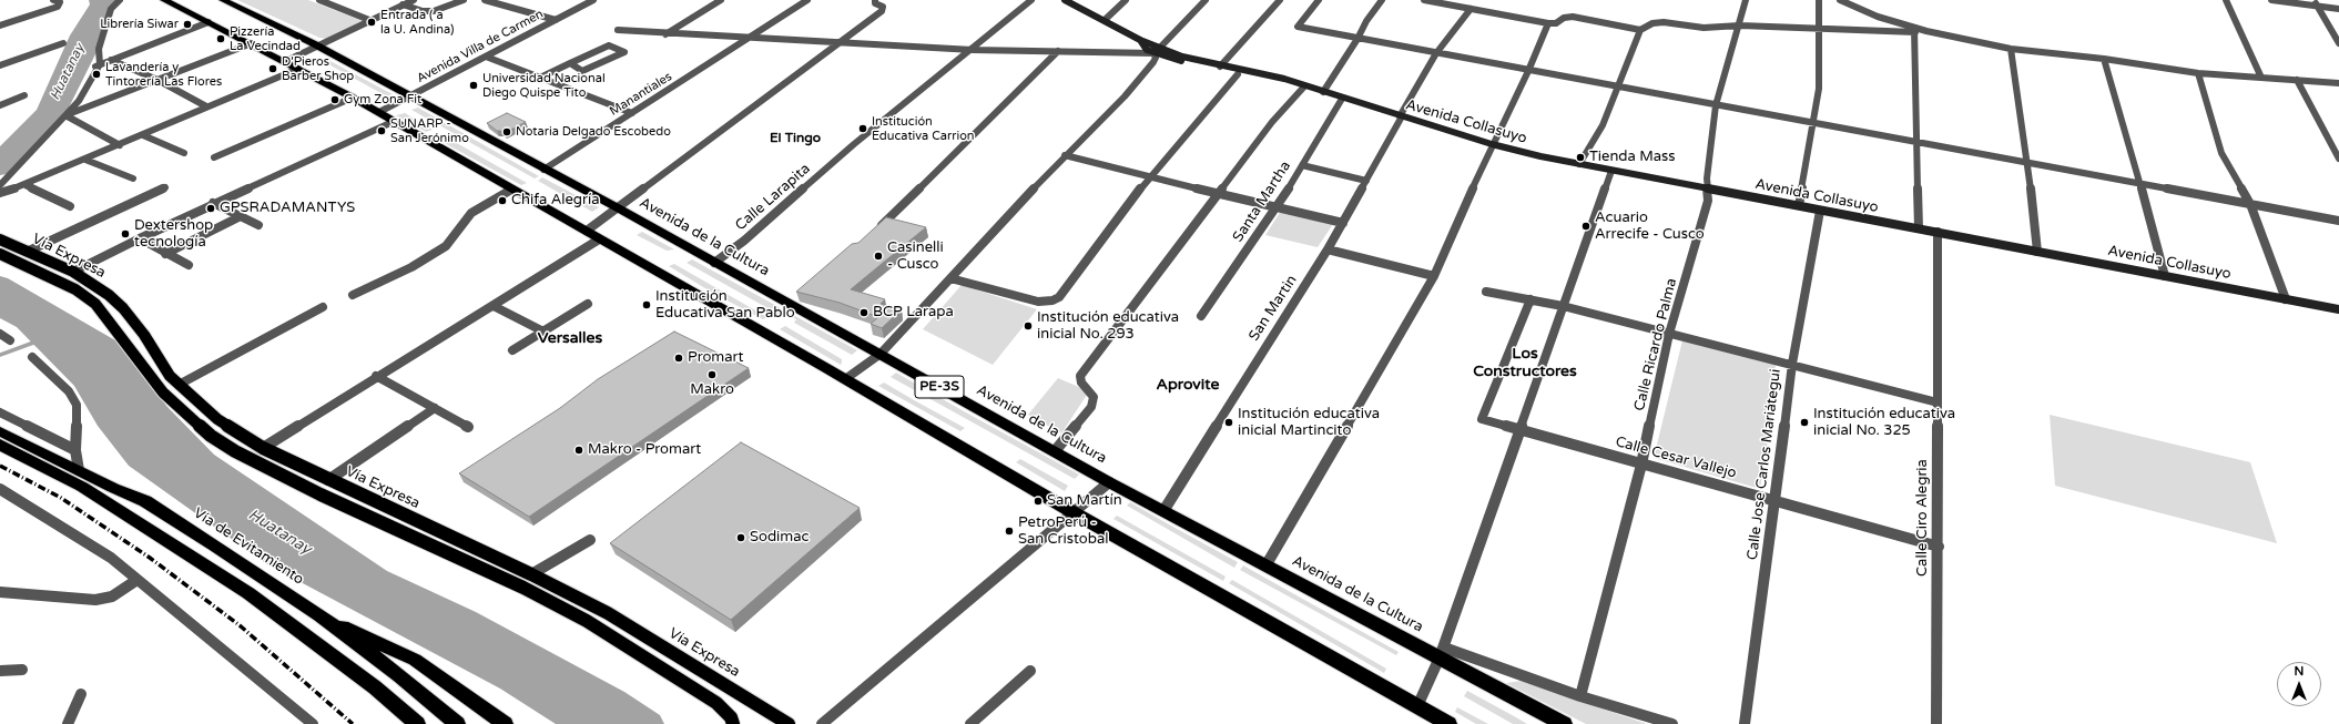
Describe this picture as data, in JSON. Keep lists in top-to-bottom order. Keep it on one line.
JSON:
{"streets":{"highway":["Avenida de la Cultura","PE-3S","Vía de Evitamiento"],"main road":["Vía Expresa"],"street":["Avenida Villa de Carmen","Manantiales","Avenida Collasuyo","Calle Larapita","Santa Martha","San Martin","Calle Ricardo Palma","Calle Cesar Vallejo","Calle Jose Carlos Mariátegui","Calle Ciro Alegria"]},"crossings":[["Avenida Villa de Carmen","Avenida de la Cultura"],["Avenida Villa de Carmen","PE-3S"],["Manantiales","Avenida de la Cultura"],["Avenida Collasuyo","Santa Martha"],["Avenida Collasuyo","San Martin"],["Avenida Collasuyo","Calle Ricardo Palma"],["Avenida Collasuyo","Calle Jose Carlos Mariátegui"],["Avenida Collasuyo","Calle Ciro Alegria"],["Calle Larapita","Avenida de la Cultura"],["Avenida de la Cultura","San Martin"],["Calle Ricardo Palma","Calle Cesar Vallejo"],["Calle Cesar Vallejo","Calle Jose Carlos Mariátegui"],["Calle Cesar Vallejo","Calle Ciro Alegria"]],"districts":["El Tingo","Versalles","Los Constructores","Aprovite"],"water":["Huatanay"],"places":["Entrada ( a la U. Andina)","Librería Siwar","Pizzería La Vecindad","D'Pieros Barber Shop","Lavandería y Tintorería Las Flores","Universidad Nacional Diego Quispe Tito","Gym Zona Fit","Institución Educativa Carrion","SUNARP - San Jerónimo","Notaria Delgado Escobedo","Tienda Mass","Chifa Alegría","GPSRADAMANTYS","Acuario Arrecife - Cusco","Dextershop tecnología","Casinelli - Cusco","Institución Educativa San Pablo","BCP Larapa","Institución educativa inicial No. 293","Promart","Makro","Institución educativa inicial Martincito","Institución educativa inicial No. 325","Makro - Promart","San Martín","PetroPerú - San Cristobal","Sodimac"],"north":"top"}
